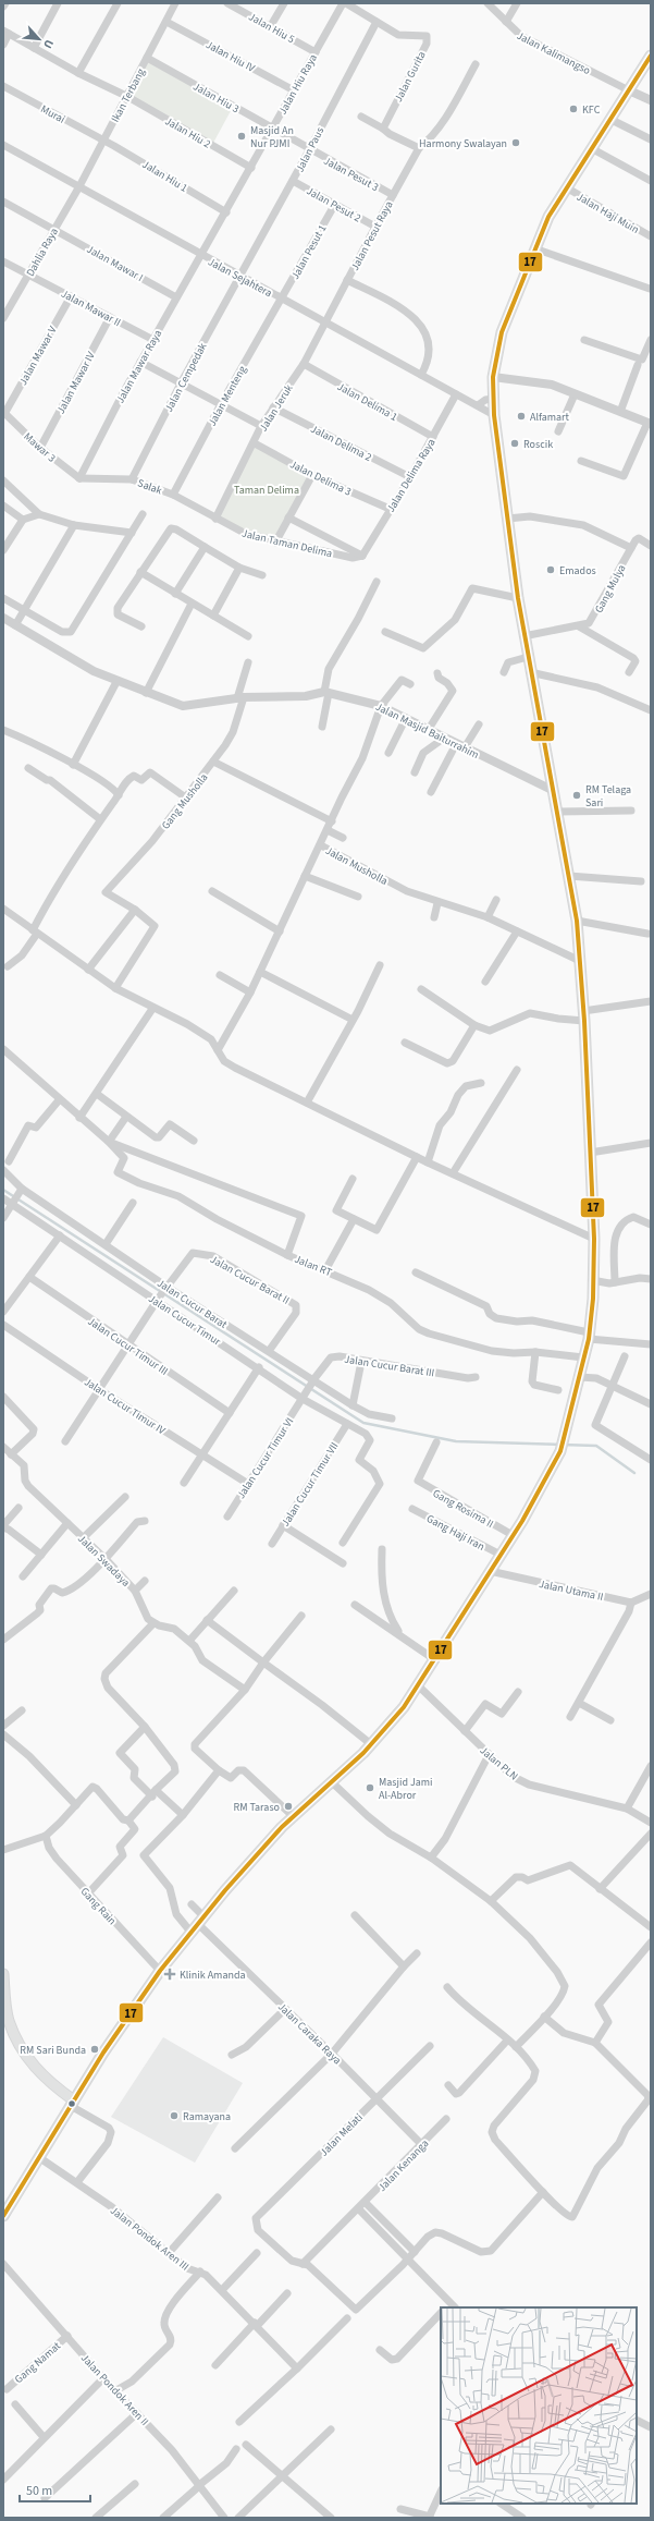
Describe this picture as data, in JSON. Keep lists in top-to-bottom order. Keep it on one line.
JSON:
{"streets":{"street":["Jalan Hiu 5","Jalan Kalimangso","Jalan Hiu IV","Jalan Gurita","Jalan Hiu Raya","Ikan Terbang","Jalan Hiu 3","Murai","Jalan Hiu 2","Jalan Paus","Jalan Pesut 3","Jalan Hiu 1","Jalan Pesut 2","Jalan Haji Muin","Jalan Pesut Raya","Dahlia Raya","Jalan Pesut 1","Jalan Mawar I","Jalan Sejahtera","Jalan Mawar II","Jalan Mawar V","Jalan Mawar Raya","Jalan Cempedak","Jalan Mawar IV","Jalan Menteng","Jalan Delima 1","Jalan Jeruk","Jalan Delima 2","Mawar 3","Jalan Delima Raya","Jalan Delima 3","Salak","Jalan Taman Delima","Gang Mulya","Jalan Masjid Baiturrahim","Gang Musholla","Jalan Musholla","Jalan RT","Jalan Cucur Barat II","Jalan Cucur Barat","Jalan Cucur Timur","Jalan Cucur Timur III","Jalan Cucur Barat III","Jalan Cucur Timur IV","Jalan Cucur Timur VI","Jalan Cucur Timur VII","Gang Rosima II","Gang Haji Iran","Jalan Swadaya","Jalan Utama II","Jalan PLN","Gang Rain","Jalan Caraka Raya","Jalan Melati","Jalan Kenanga","Jalan Pondok Aren III","Gang Namat","Jalan Pondok Aren II"]},"crossings":[["Jalan Hiu 5","Jalan Hiu Raya"],["Jalan Hiu IV","Jalan Hiu Raya"],["Jalan Hiu IV","Ikan Terbang"],["Jalan Gurita","Jalan Paus"],["Jalan Hiu Raya","Jalan Hiu 3"],["Jalan Hiu Raya","Jalan Hiu 2"],["Jalan Hiu Raya","Jalan Hiu 1"],["Jalan Hiu Raya","Jalan Sejahtera"],["Jalan Hiu Raya","Jalan Mawar Raya"],["Ikan Terbang","Jalan Hiu 3"],["Ikan Terbang","Murai"],["Ikan Terbang","Jalan Hiu 2"],["Ikan Terbang","Jalan Hiu 1"],["Ikan Terbang","Dahlia Raya"],["Ikan Terbang","Jalan Sejahtera"],["Jalan Hiu 3","Jalan Paus"],["Jalan Hiu 3","Jalan Pesut 3"],["Murai","Jalan Hiu 1"],["Jalan Paus","Jalan Pesut 3"],["Jalan Paus","Jalan Pesut 2"],["Jalan Paus","Jalan Sejahtera"],["Jalan Paus","Jalan Cempedak"],["Jalan Pesut 3","Jalan Pesut Raya"],["Jalan Pesut 2","Jalan Pesut Raya"],["Jalan Pesut 2","Jalan Pesut 1"],["Jalan Pesut Raya","Jalan Sejahtera"],["Jalan Pesut Raya","Jalan Jeruk"],["Dahlia Raya","Jalan Mawar I"],["Dahlia Raya","Jalan Sejahtera"],["Dahlia Raya","Jalan Mawar II"],["Jalan Pesut 1","Jalan Sejahtera"],["Jalan Pesut 1","Jalan Menteng"],["Jalan Mawar I","Jalan Mawar Raya"],["Jalan Sejahtera","Jalan Mawar Raya"],["Jalan Sejahtera","Jalan Cempedak"],["Jalan Sejahtera","Jalan Menteng"],["Jalan Sejahtera","Jalan Jeruk"],["Jalan Sejahtera","Jalan Delima Raya"],["Jalan Mawar II","Jalan Mawar V"],["Jalan Mawar II","Jalan Mawar Raya"],["Jalan Mawar II","Jalan Mawar IV"],["Jalan Mawar V","Mawar 3"],["Jalan Mawar Raya","Mawar 3"],["Jalan Mawar Raya","Salak"],["Jalan Cempedak","Salak"],["Jalan Mawar IV","Mawar 3"],["Jalan Menteng","Salak"],["Jalan Delima 1","Jalan Jeruk"],["Jalan Delima 1","Jalan Delima Raya"],["Jalan Jeruk","Jalan Delima 2"],["Jalan Jeruk","Jalan Delima 3"],["Jalan Jeruk","Salak"],["Jalan Jeruk","Jalan Taman Delima"],["Jalan Delima 2","Jalan Delima Raya"],["Mawar 3","Salak"],["Jalan Delima Raya","Jalan Delima 3"],["Jalan Delima Raya","Jalan Taman Delima"],["Salak","Jalan Taman Delima"],["Jalan Masjid Baiturrahim","Gang Musholla"],["Jalan Cucur Barat II","Jalan Cucur Barat"],["Jalan Cucur Barat II","Jalan Cucur Timur"],["Jalan Cucur Barat II","Jalan Cucur Timur III"],["Jalan Cucur Barat II","Jalan Cucur Timur IV"],["Jalan Cucur Barat","Jalan Cucur Barat III"],["Jalan Cucur Barat","Jalan Cucur Timur VI"],["Jalan Cucur Timur","Jalan Cucur Timur VI"],["Jalan Cucur Timur","Jalan Cucur Timur VII"],["Jalan Cucur Barat III","Jalan Cucur Timur VI"],["Jalan Cucur Timur IV","Jalan Cucur Timur VI"],["Jalan Caraka Raya","Jalan Melati"],["Jalan Caraka Raya","Jalan Kenanga"],["Jalan Melati","Jalan Kenanga"],["Gang Namat","Jalan Pondok Aren II"]],"parks":["Taman Delima"],"places":{"other":["KFC","Masjid An Nur PJMI","Harmony Swalayan","Alfamart","Roscik","Emados","RM Telaga Sari","Masjid Jami Al-Abror","RM Taraso","RM Sari Bunda","Ramayana"],"health":["Klinik Amanda"]},"lines":["transit line 17"],"scale_bar":"50 m","north":"bottom right"}
